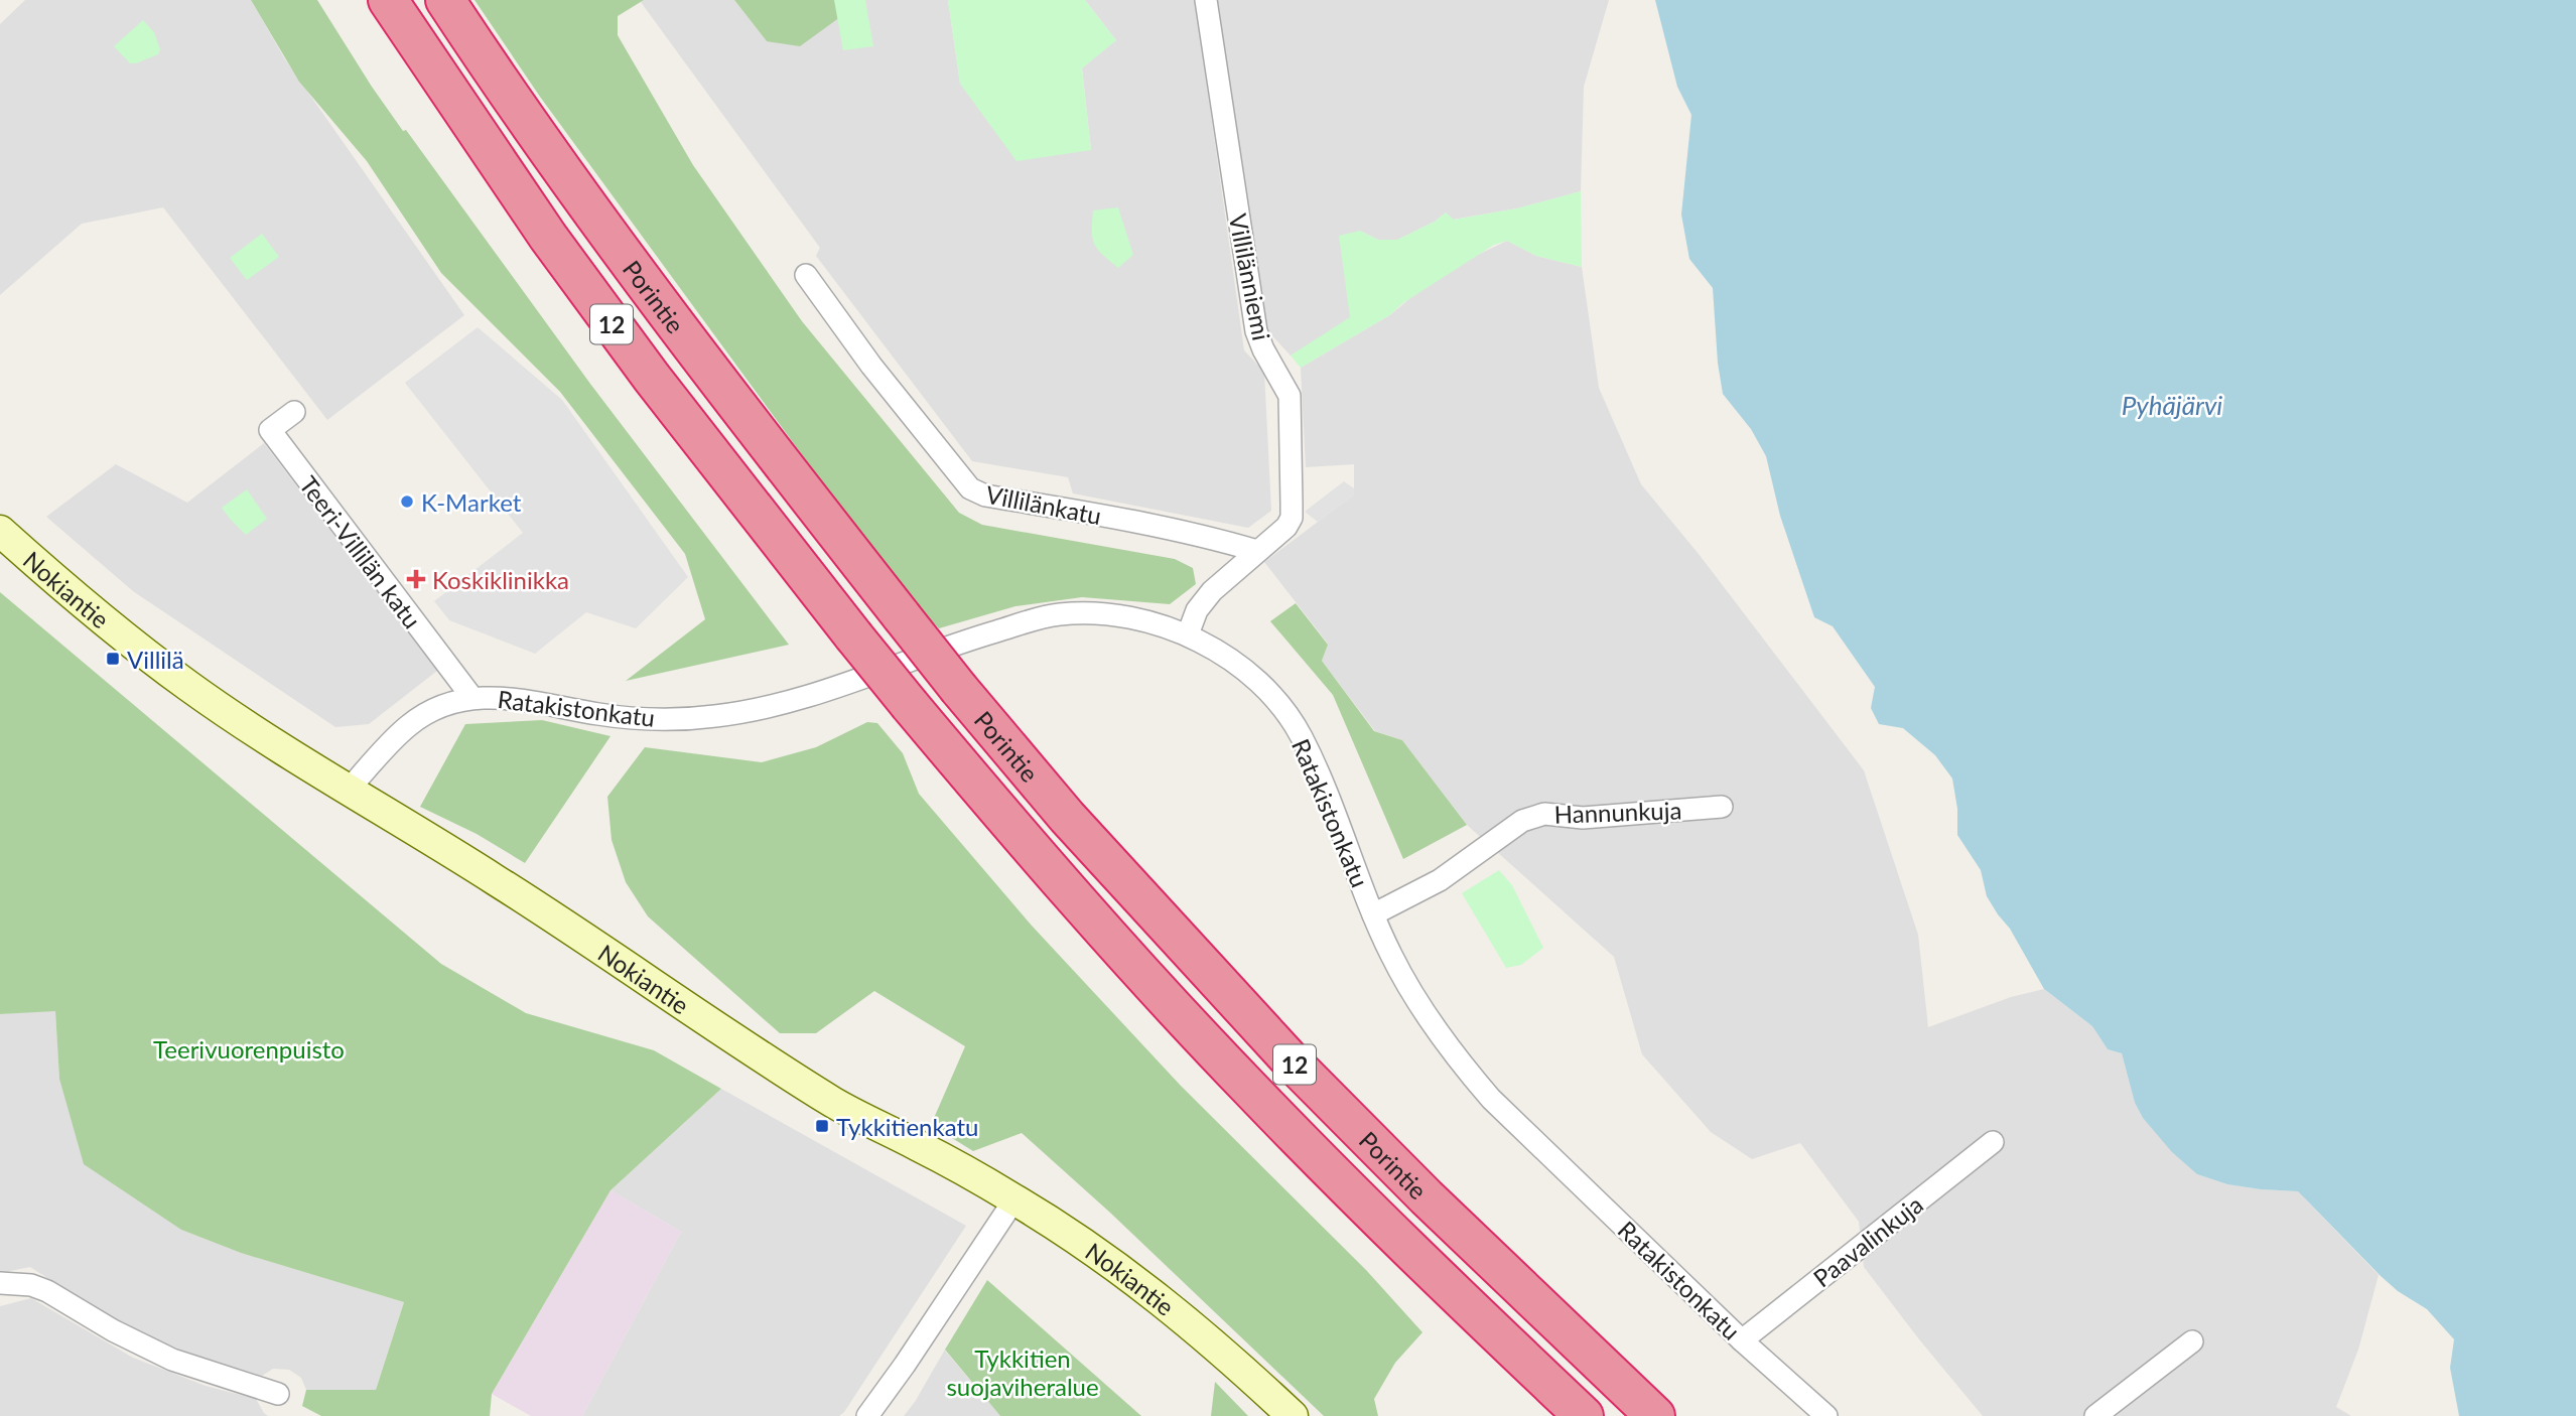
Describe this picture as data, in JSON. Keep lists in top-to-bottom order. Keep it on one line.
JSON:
{"streets":{"highway":["Porintie","12"],"main road":["Nokiantie"],"street":["Villilänniemi","Villilänkatu","Teeri-Villilän katu","Ratakistonkatu","Hannunkuja","Paavalinkuja"]},"crossings":[["Villilänniemi","Villilänkatu"],["Villilänniemi","Ratakistonkatu"],["Teeri-Villilän katu","Ratakistonkatu"],["Nokiantie","Ratakistonkatu"],["Ratakistonkatu","Hannunkuja"],["Ratakistonkatu","Paavalinkuja"]],"water":["Pyhäjärvi"],"parks":["Teerivuorenpuisto","Tykkitien suojaviheralue"],"places":{"other":["K-Market"],"health":["Koskiklinikka"],"transit":["Villilä","Tykkitienkatu"]}}
